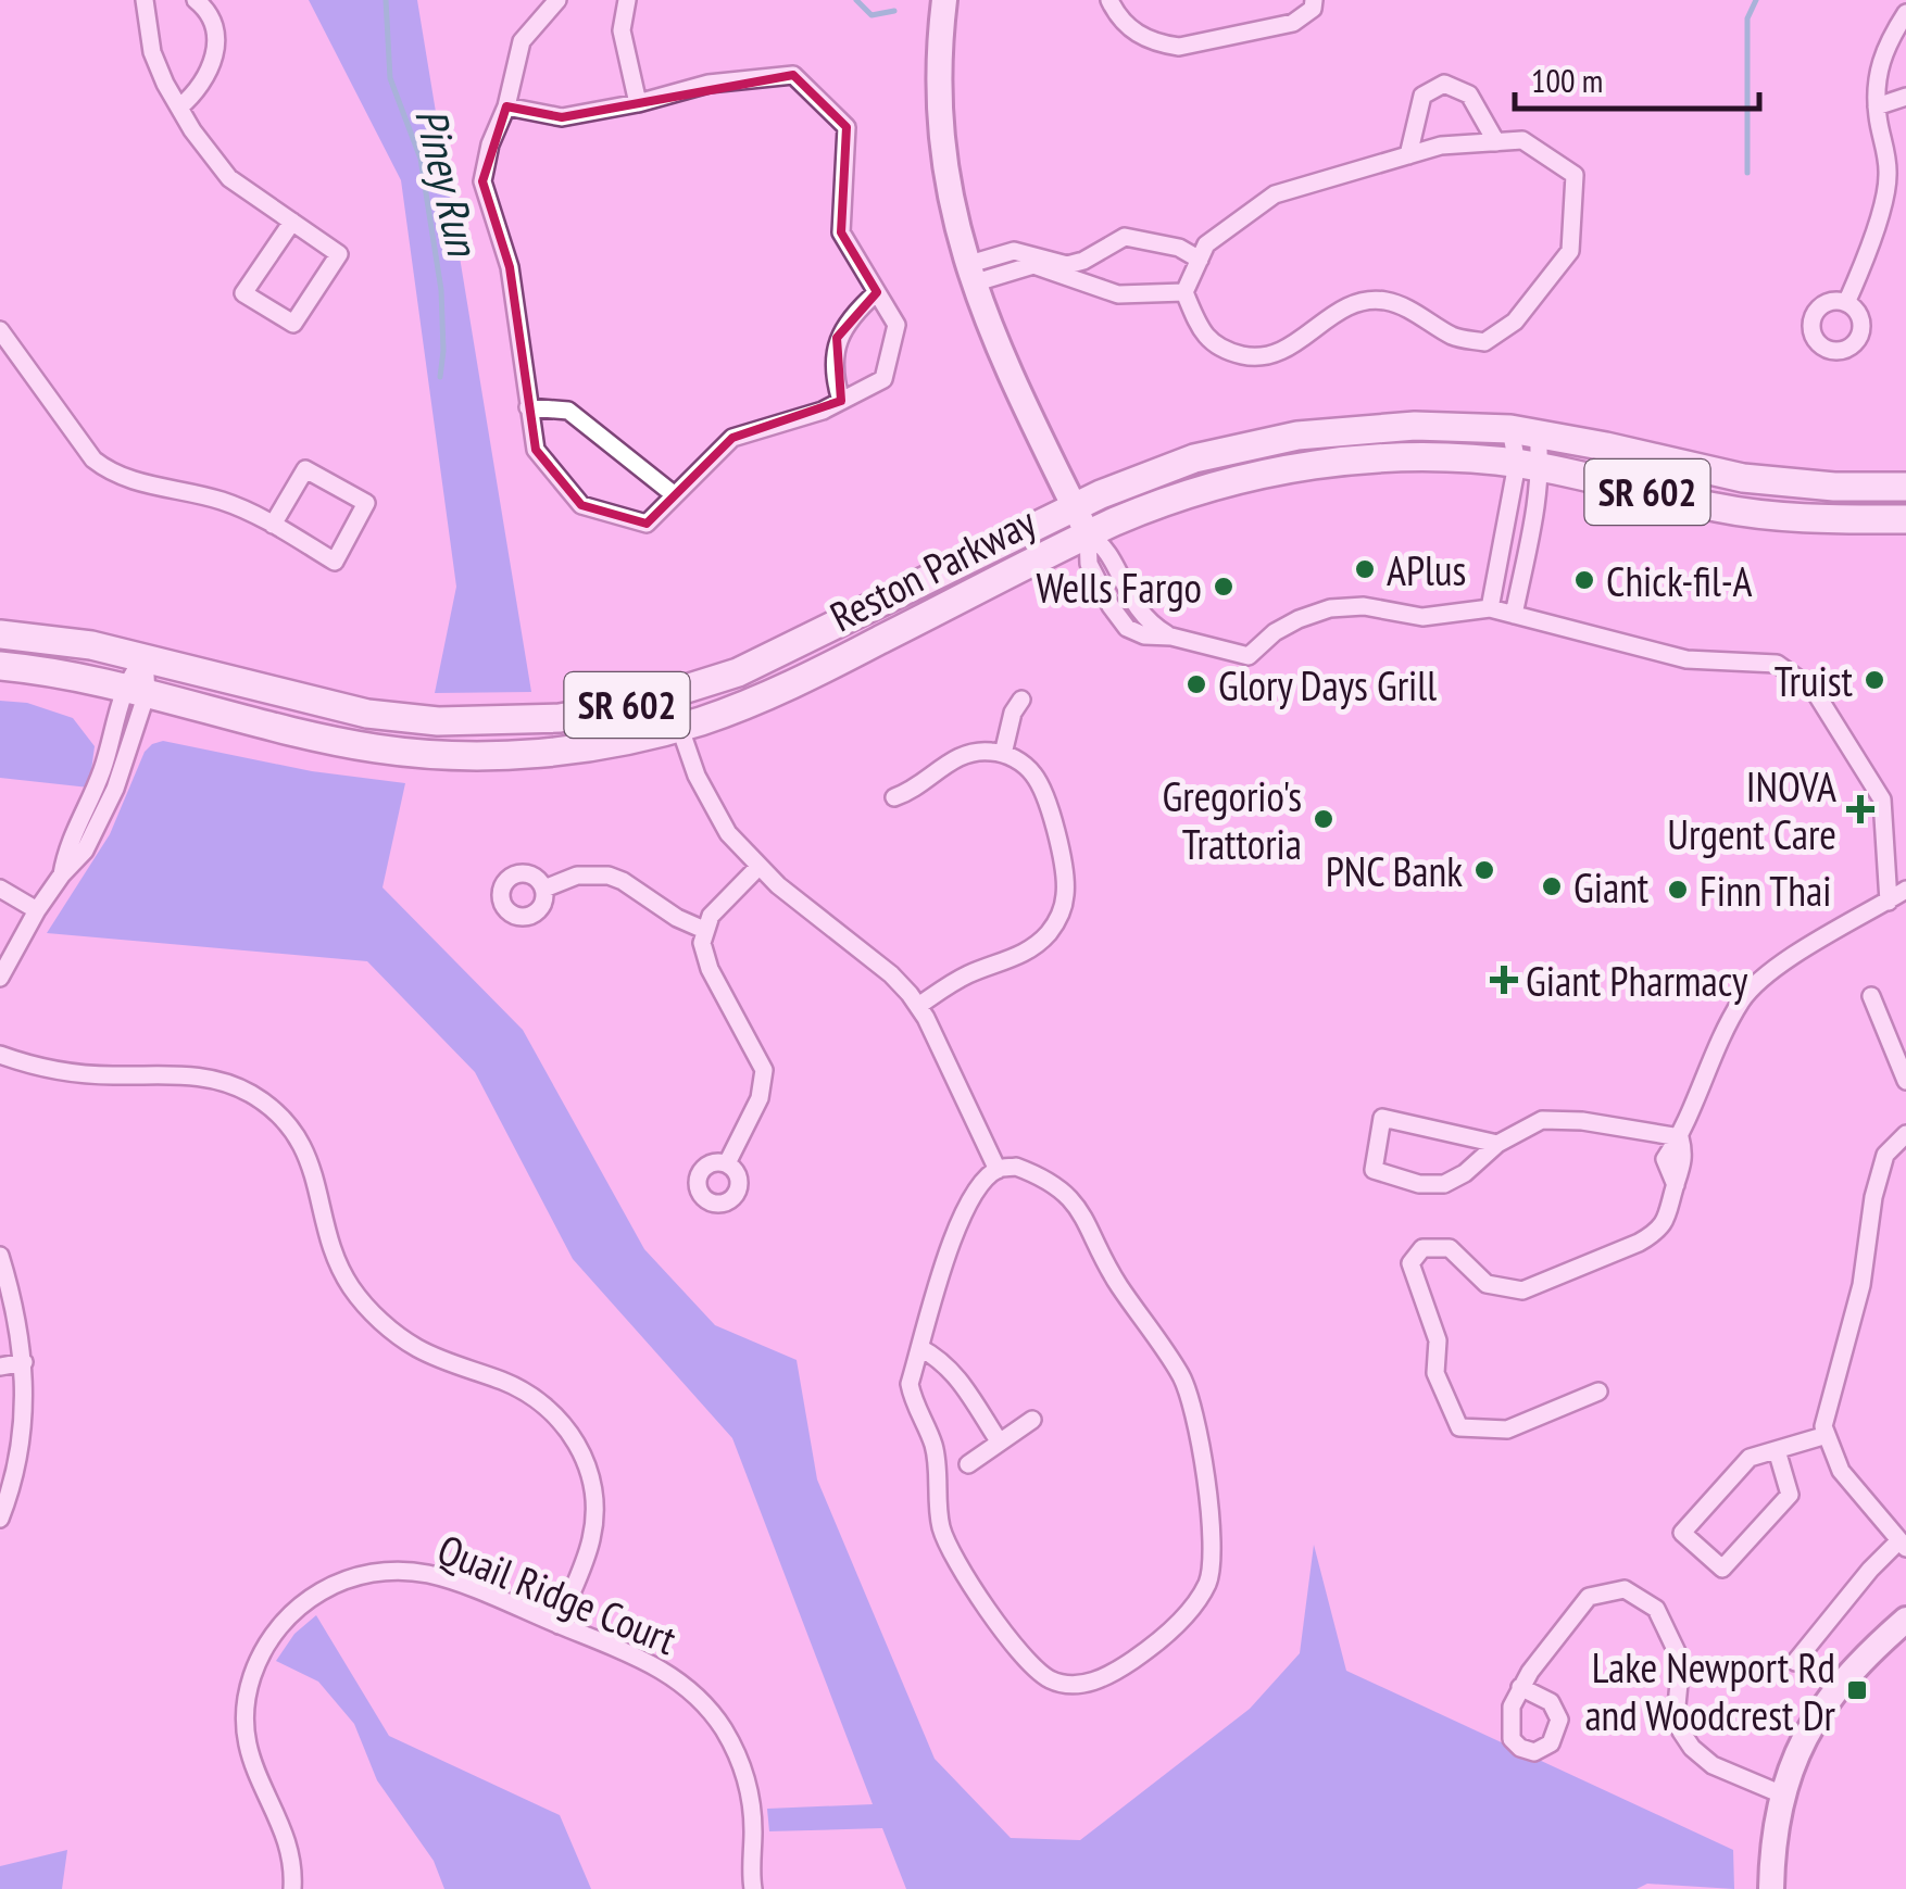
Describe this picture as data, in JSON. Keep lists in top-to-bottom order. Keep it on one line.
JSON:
{"streets":{"main road":["SR 602","Reston Parkway"],"street":["Quail Ridge Court"]},"water":["Piney Run"],"places":{"other":["APlus","Chick-fil-A","Wells Fargo","Truist","Glory Days Grill","Gregorio's Trattoria","PNC Bank","Giant","Finn Thai"],"health":["INOVA Urgent Care","Giant Pharmacy"],"transit":["Lake Newport Rd and Woodcrest Dr"]},"scale_bar":"100 m"}
